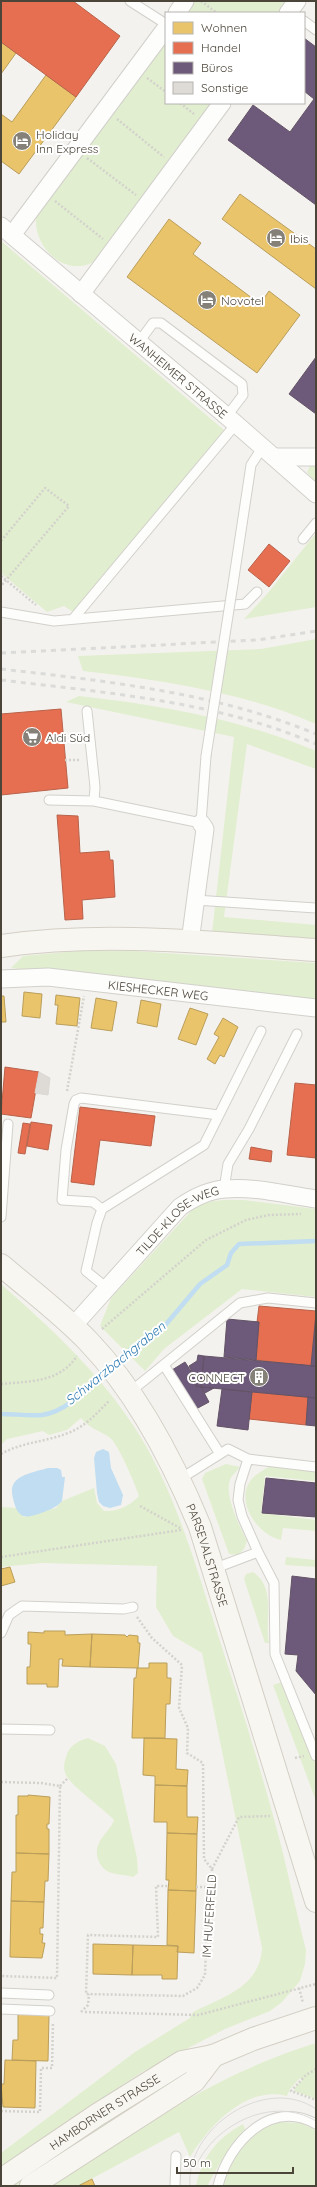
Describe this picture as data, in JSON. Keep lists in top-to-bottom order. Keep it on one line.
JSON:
{"streets":{"street":["WANHEIMER STRASSE","KIESHECKER WEG","TILDE-KLOSE-WEG","PARSEVALSTRASSE","HAMBORNER STRASSE"],"path":["IM HUFERFELD"]},"crossings":[["TILDE-KLOSE-WEG","PARSEVALSTRASSE"]],"water":["Schwarzbachgraben"],"places":{"hotel":["Holiday Inn Express","Ibis","Novotel"],"supermarket":["Aldi Süd"],"building":["CONNECT"]},"legend":["Wohnen","Handel","Büros","Sonstige"],"scale_bar":"50 m"}
